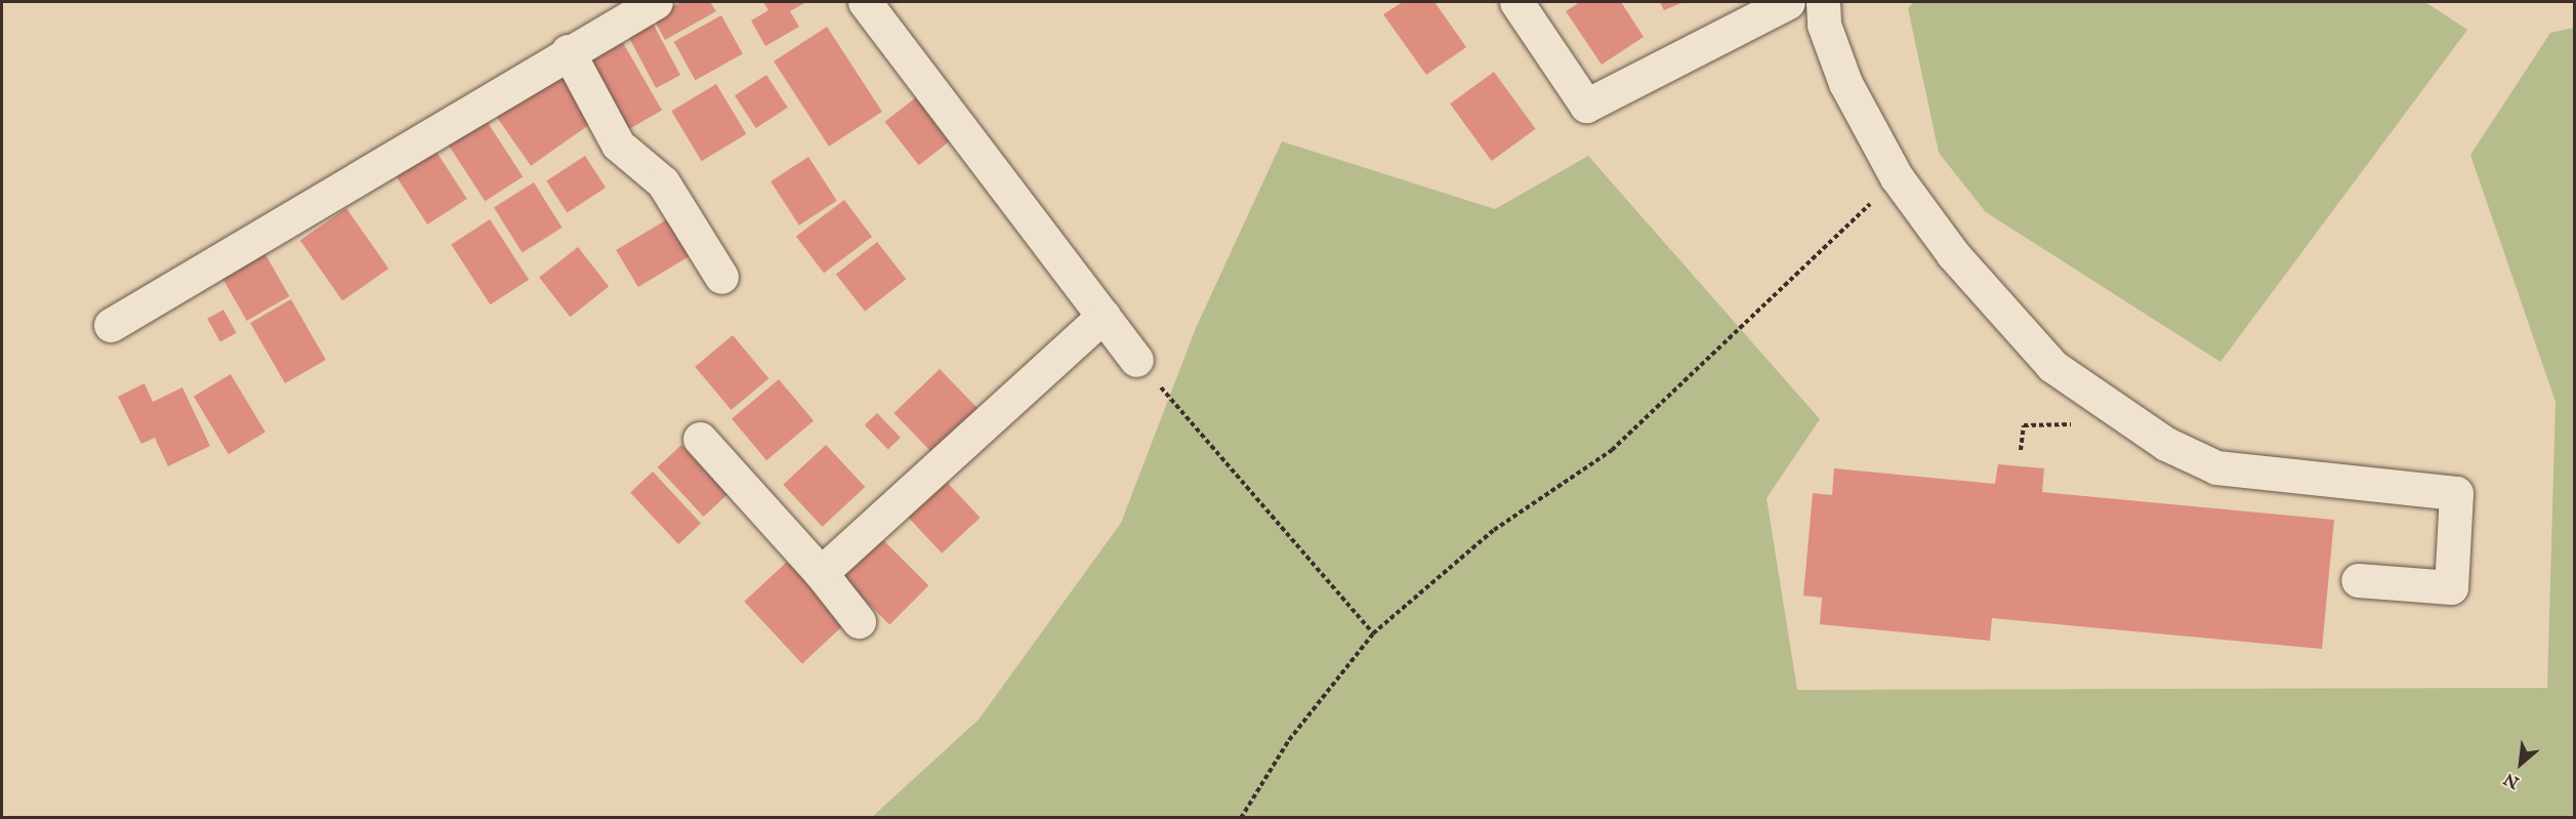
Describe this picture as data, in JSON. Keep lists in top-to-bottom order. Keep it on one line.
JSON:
{"north":"bottom left"}
